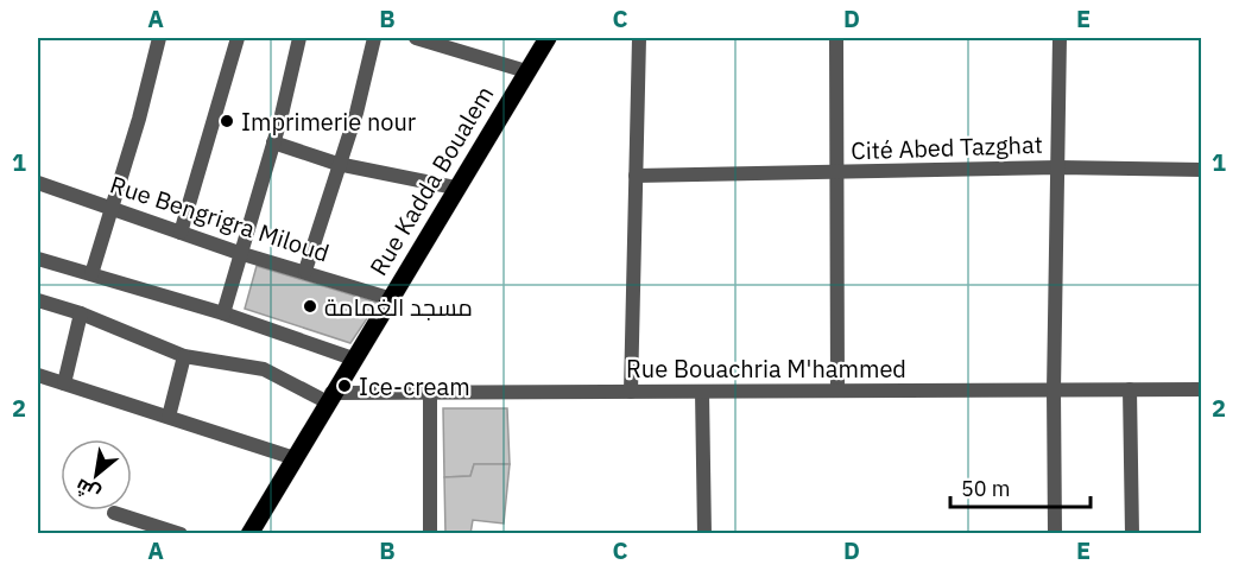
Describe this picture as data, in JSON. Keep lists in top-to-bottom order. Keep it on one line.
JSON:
{"streets":{"main road":["Rue Kadda Boualem"],"street":["Cité Abed Tazghat","Rue Bengrigra Miloud","Rue Bouachria M'hammed"]},"crossings":[["Cité Abed Tazghat","Rue Bouachria M'hammed"],["Rue Kadda Boualem","Rue Bengrigra Miloud"],["Rue Kadda Boualem","Rue Bouachria M'hammed"]],"places":["Imprimerie nour","مسجد الغمامة","Ice-cream"],"scale_bar":"50 m","north":"bottom left","grid":{"columns":["A","B","C","D","E"],"rows":["1","2"]}}
